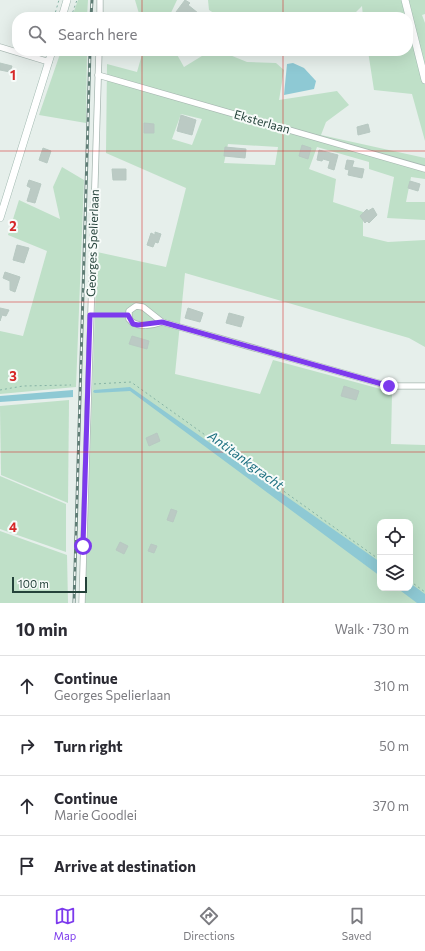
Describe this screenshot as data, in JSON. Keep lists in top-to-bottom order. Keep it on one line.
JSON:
{"streets":{"street":["Eksterlaan","Georges Spelierlaan"]},"crossings":[["Eksterlaan","Georges Spelierlaan"]],"water":["Antitankgracht"],"scale_bar":"100 m","page":{"search":"Search here","scale":"100 m","heading":["10 min","Walk · 730 m"],"list":[["Continue","Georges Spelierlaan","310 m"],["Turn right","50 m"],["Continue","Marie Goodlei","370 m"],"Arrive at destination"],"nav":["Map","Directions","Saved"]},"grid":{"rows":["1","2","3","4"]}}
